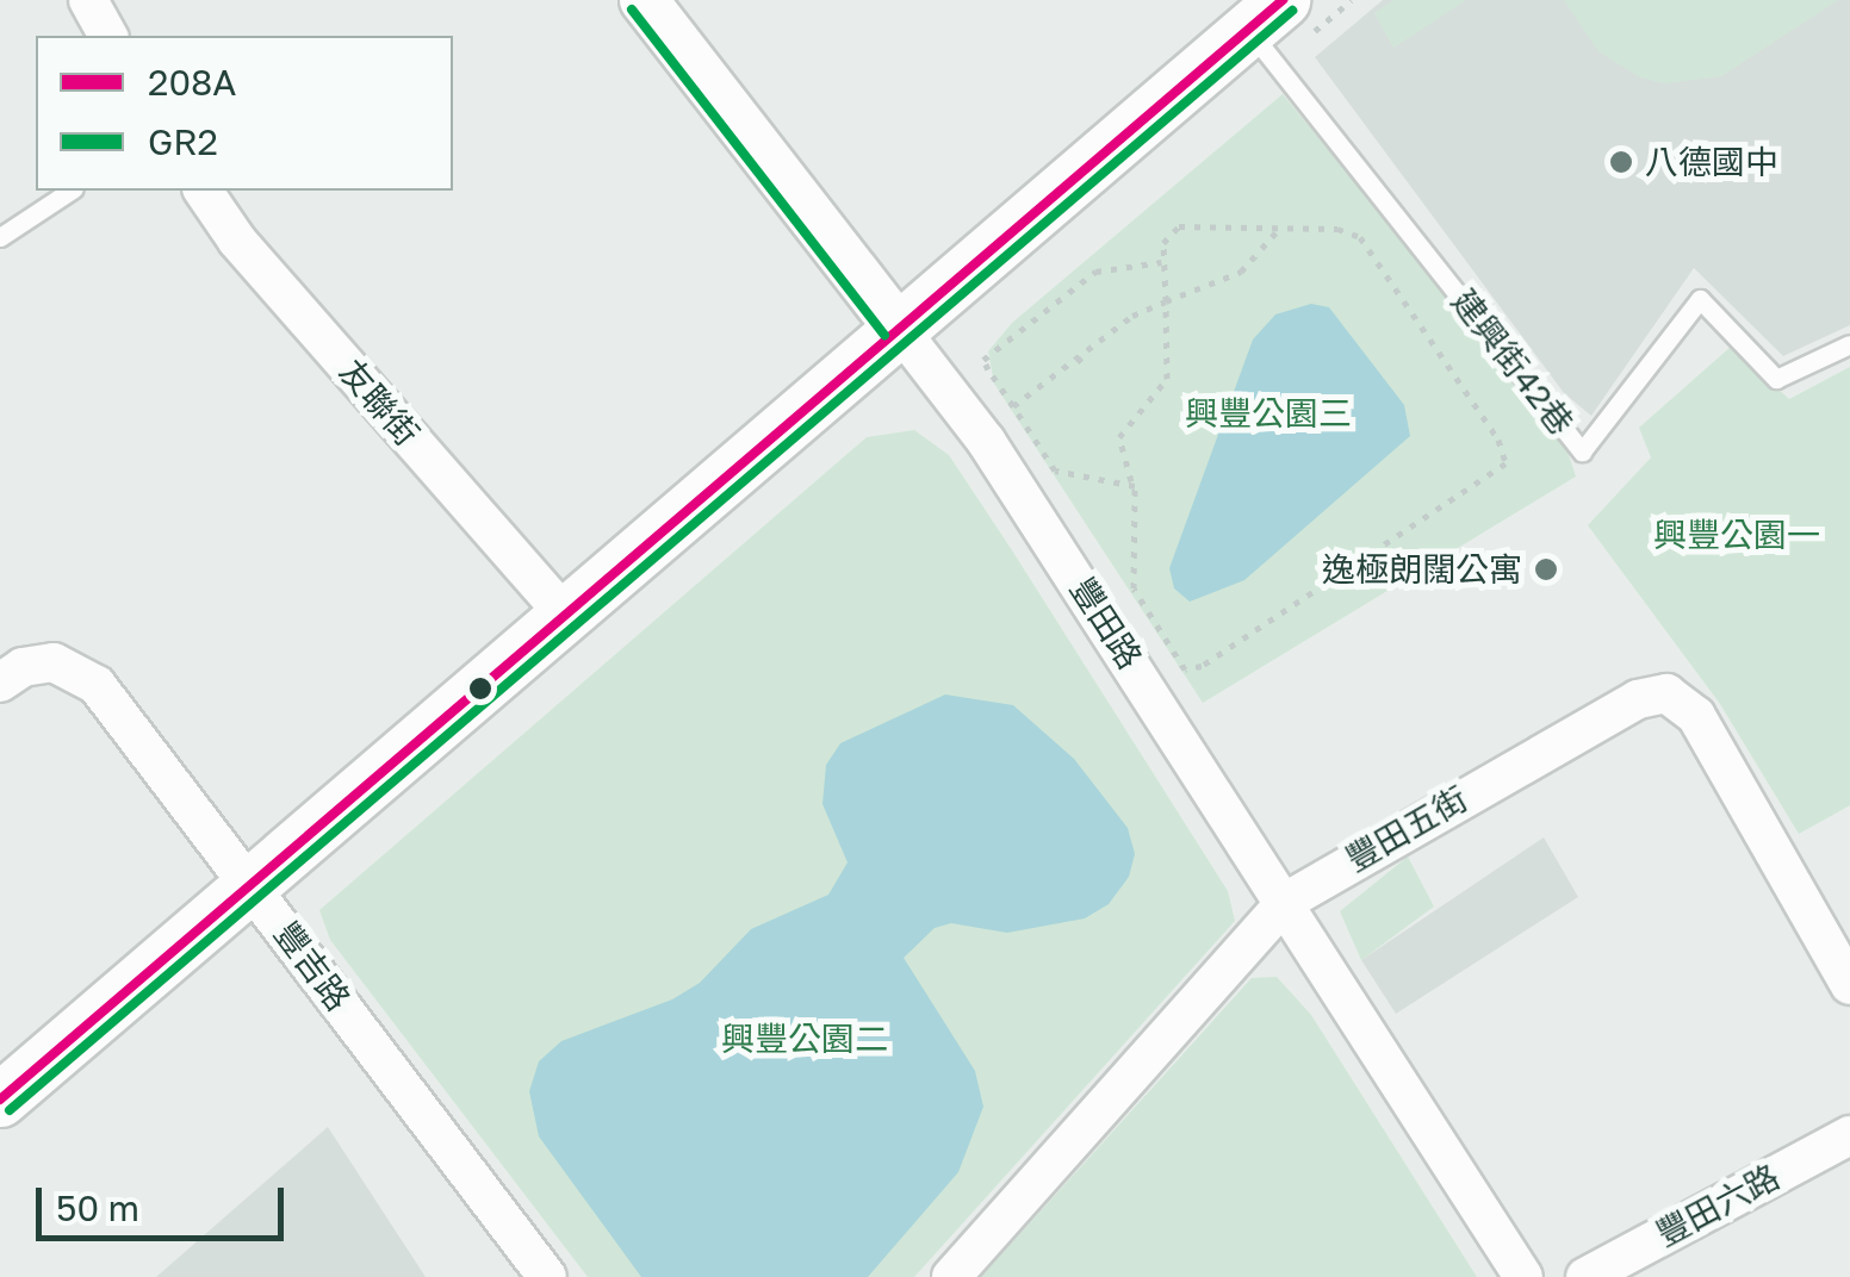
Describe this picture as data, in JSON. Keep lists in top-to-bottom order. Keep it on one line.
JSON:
{"streets":{"street":["友聯街","豐田路","豐田五街","豐吉路","豐田六路"],"lane":["建興街42巷"]},"crossings":[["豐田路","豐田五街"]],"parks":["興豐公園三","興豐公園一","興豐公園二"],"places":["八德國中","逸極朗闊公寓"],"lines":["transit line 208A","transit line GR2"],"legend":["208A","GR2"],"scale_bar":"50 m"}
